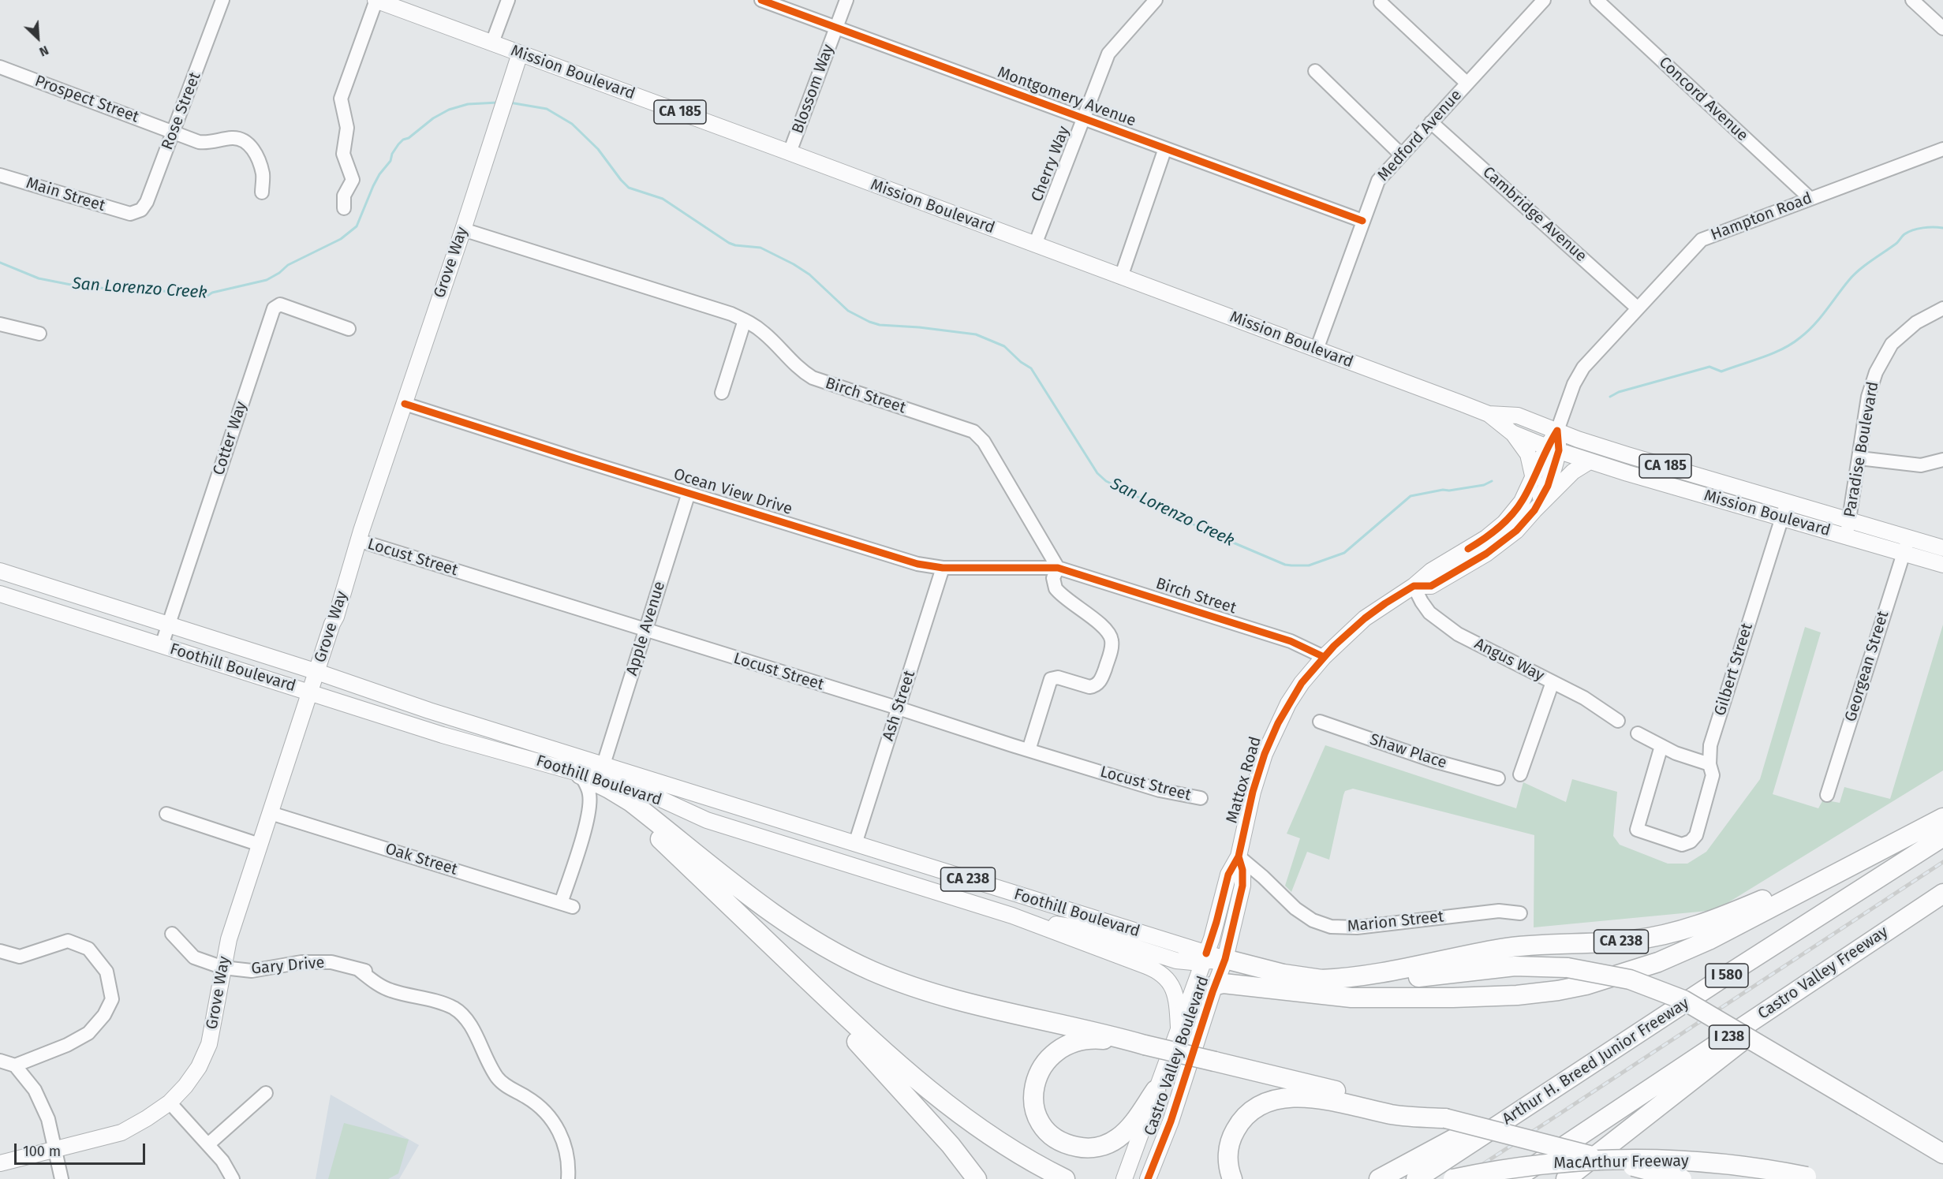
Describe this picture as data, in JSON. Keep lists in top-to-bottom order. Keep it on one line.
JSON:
{"streets":{"highway":["CA 238","Castro Valley Freeway","I 580","I 238","Arthur H. Breed Junior Freeway","MacArthur Freeway"],"main road":["Mission Boulevard","CA 185","Grove Way","Foothill Boulevard","Mattox Road","Castro Valley Boulevard"],"street":["Blossom Way","Montgomery Avenue","Prospect Street","Concord Avenue","Rose Street","Medford Avenue","Cherry Way","Main Street","Cambridge Avenue","Hampton Road","Birch Street","Cotter Way","Paradise Boulevard","Ocean View Drive","Locust Street","Apple Avenue","Angus Way","Georgean Street","Gilbert Street","Ash Street","Shaw Place","Oak Street","Marion Street","Gary Drive"]},"crossings":[["Mission Boulevard","Blossom Way"],["Mission Boulevard","Medford Avenue"],["Mission Boulevard","Cherry Way"],["Mission Boulevard","Hampton Road"],["Mission Boulevard","Grove Way"],["Mission Boulevard","Paradise Boulevard"],["Mission Boulevard","Georgean Street"],["Mission Boulevard","Gilbert Street"],["Mission Boulevard","Mattox Road"],["Blossom Way","Montgomery Avenue"],["Montgomery Avenue","Medford Avenue"],["Montgomery Avenue","Cherry Way"],["Prospect Street","Rose Street"],["Concord Avenue","Hampton Road"],["Rose Street","Main Street"],["Medford Avenue","Cambridge Avenue"],["Cambridge Avenue","Hampton Road"],["Hampton Road","Mattox Road"],["Grove Way","Birch Street"],["Grove Way","Ocean View Drive"],["Grove Way","Locust Street"],["Grove Way","Foothill Boulevard"],["Grove Way","Oak Street"],["Grove Way","Gary Drive"],["Birch Street","Ocean View Drive"],["Birch Street","Mattox Road"],["Cotter Way","Foothill Boulevard"],["Ocean View Drive","Apple Avenue"],["Ocean View Drive","Ash Street"],["Locust Street","Apple Avenue"],["Locust Street","Ash Street"],["Apple Avenue","Foothill Boulevard"],["Angus Way","Mattox Road"],["Foothill Boulevard","Ash Street"],["Foothill Boulevard","Oak Street"],["Foothill Boulevard","CA 238"],["Foothill Boulevard","Castro Valley Boulevard"],["Mattox Road","Marion Street"],["Mattox Road","Castro Valley Boulevard"],["CA 238","Castro Valley Boulevard"],["Marion Street","Castro Valley Boulevard"]],"water":["San Lorenzo Creek"],"scale_bar":"100 m","north":"bottom right"}
